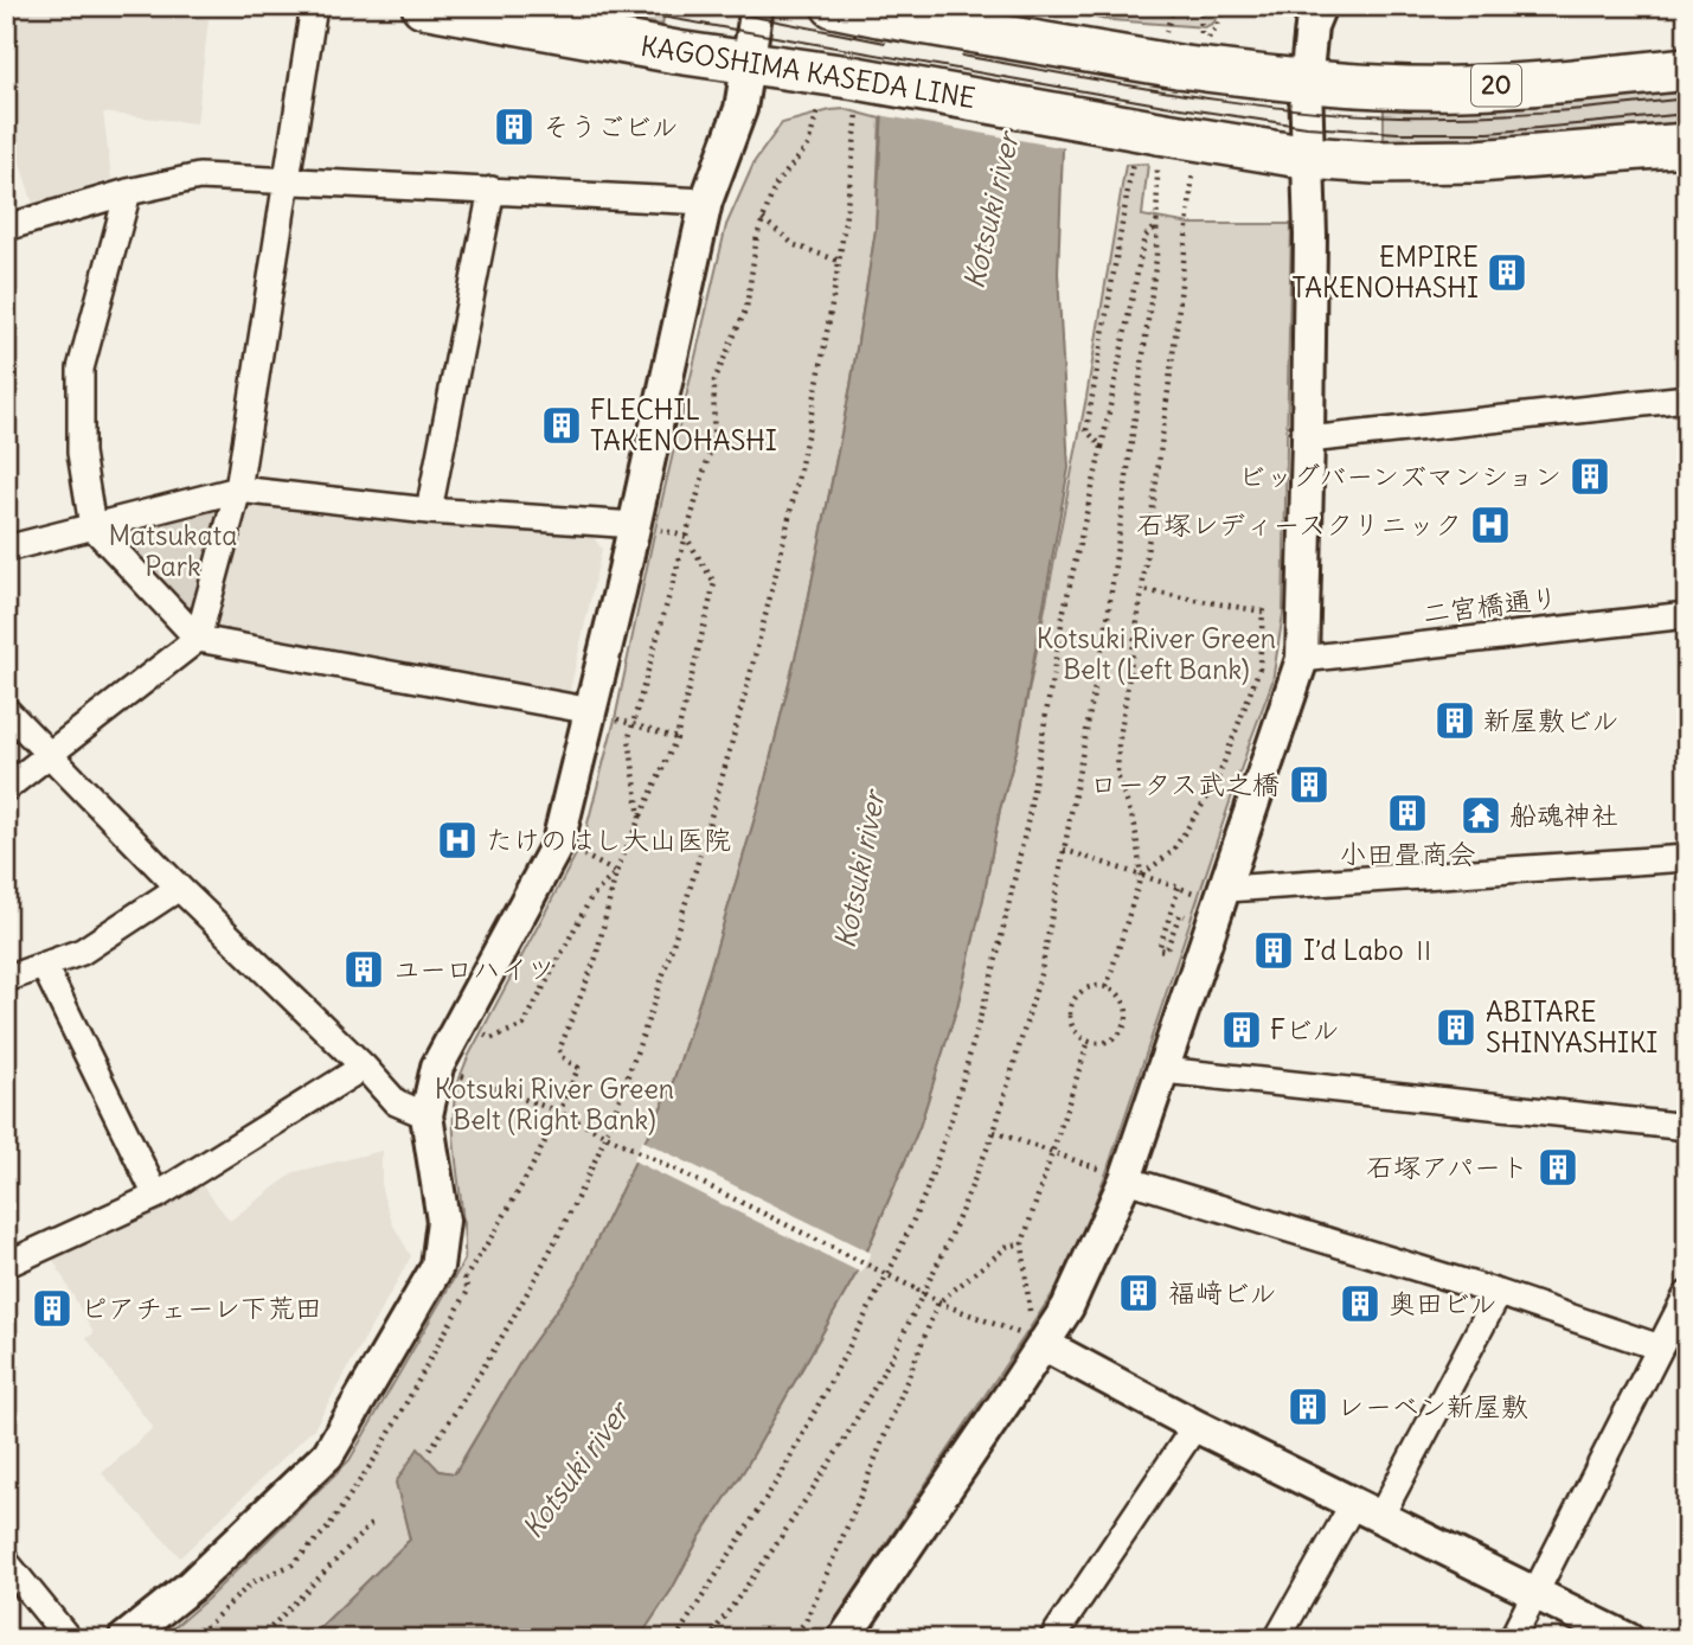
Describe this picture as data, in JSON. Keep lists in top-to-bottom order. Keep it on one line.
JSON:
{"streets":{"main road":["KAGOSHIMA KASEDA LINE","20"],"street":["二宮橋通り"]},"water":["Kotsuki river"],"parks":["Matsukata Park","Kotsuki River Green Belt (Left Bank)","Kotsuki River Green Belt (Right Bank)"],"places":{"building":["そうごビル","EMPIRE TAKENOHASHI","FLECHIL TAKENOHASHI","ビッグバーンズマンション","新屋敷ビル","ロータス武之橋","小田畳商会","I’d Labo Ⅱ","ユーロハイツ","ABITARE SHINYASHIKI","Fビル","石塚アパート","福﨑ビル","奥田ビル","ピアチェーレ下荒田","レーベン新屋敷"],"hospital":["石塚レディースクリニック","たけのはし大山医院"],"temple":["船魂神社"]}}
